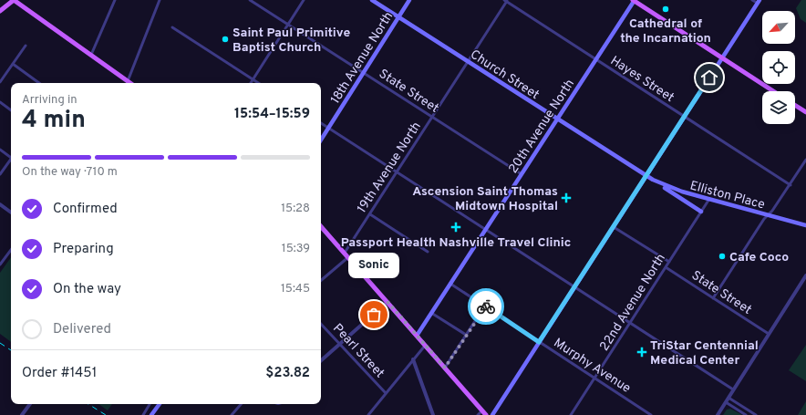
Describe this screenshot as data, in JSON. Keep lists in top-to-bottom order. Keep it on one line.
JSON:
{"streets":{"main road":["18th Avenue North","Church Street","20th Avenue North","Elliston Place"],"street":["Hayes Street","State Street","19th Avenue North","22nd Avenue North","Pearl Street","Murphy Avenue"]},"crossings":[["18th Avenue North","Church Street"],["18th Avenue North","State Street"],["Church Street","20th Avenue North"],["Church Street","19th Avenue North"],["Church Street","Elliston Place"],["Hayes Street","20th Avenue North"],["Hayes Street","19th Avenue North"],["State Street","20th Avenue North"],["State Street","19th Avenue North"],["State Street","22nd Avenue North"],["20th Avenue North","Murphy Avenue"],["Elliston Place","22nd Avenue North"],["22nd Avenue North","Murphy Avenue"]],"places":{"other":["Cathedral of the Incarnation","Saint Paul Primitive Baptist Church","Cafe Coco","Sonic"],"health":["Ascension Saint Thomas Midtown Hospital","Passport Health Nashville Travel Clinic","TriStar Centennial Medical Center"]},"north":"bottom left","page":{"heading":["4 min","Arriving in","15:54–15:59"],"panel":["Order #1451","$23.82"],"bar":"On the way · 710 m","list":[["Confirmed","15:28"],["Preparing","15:39"],["On the way","15:45"],"Delivered"],"bubble":"Sonic"}}
